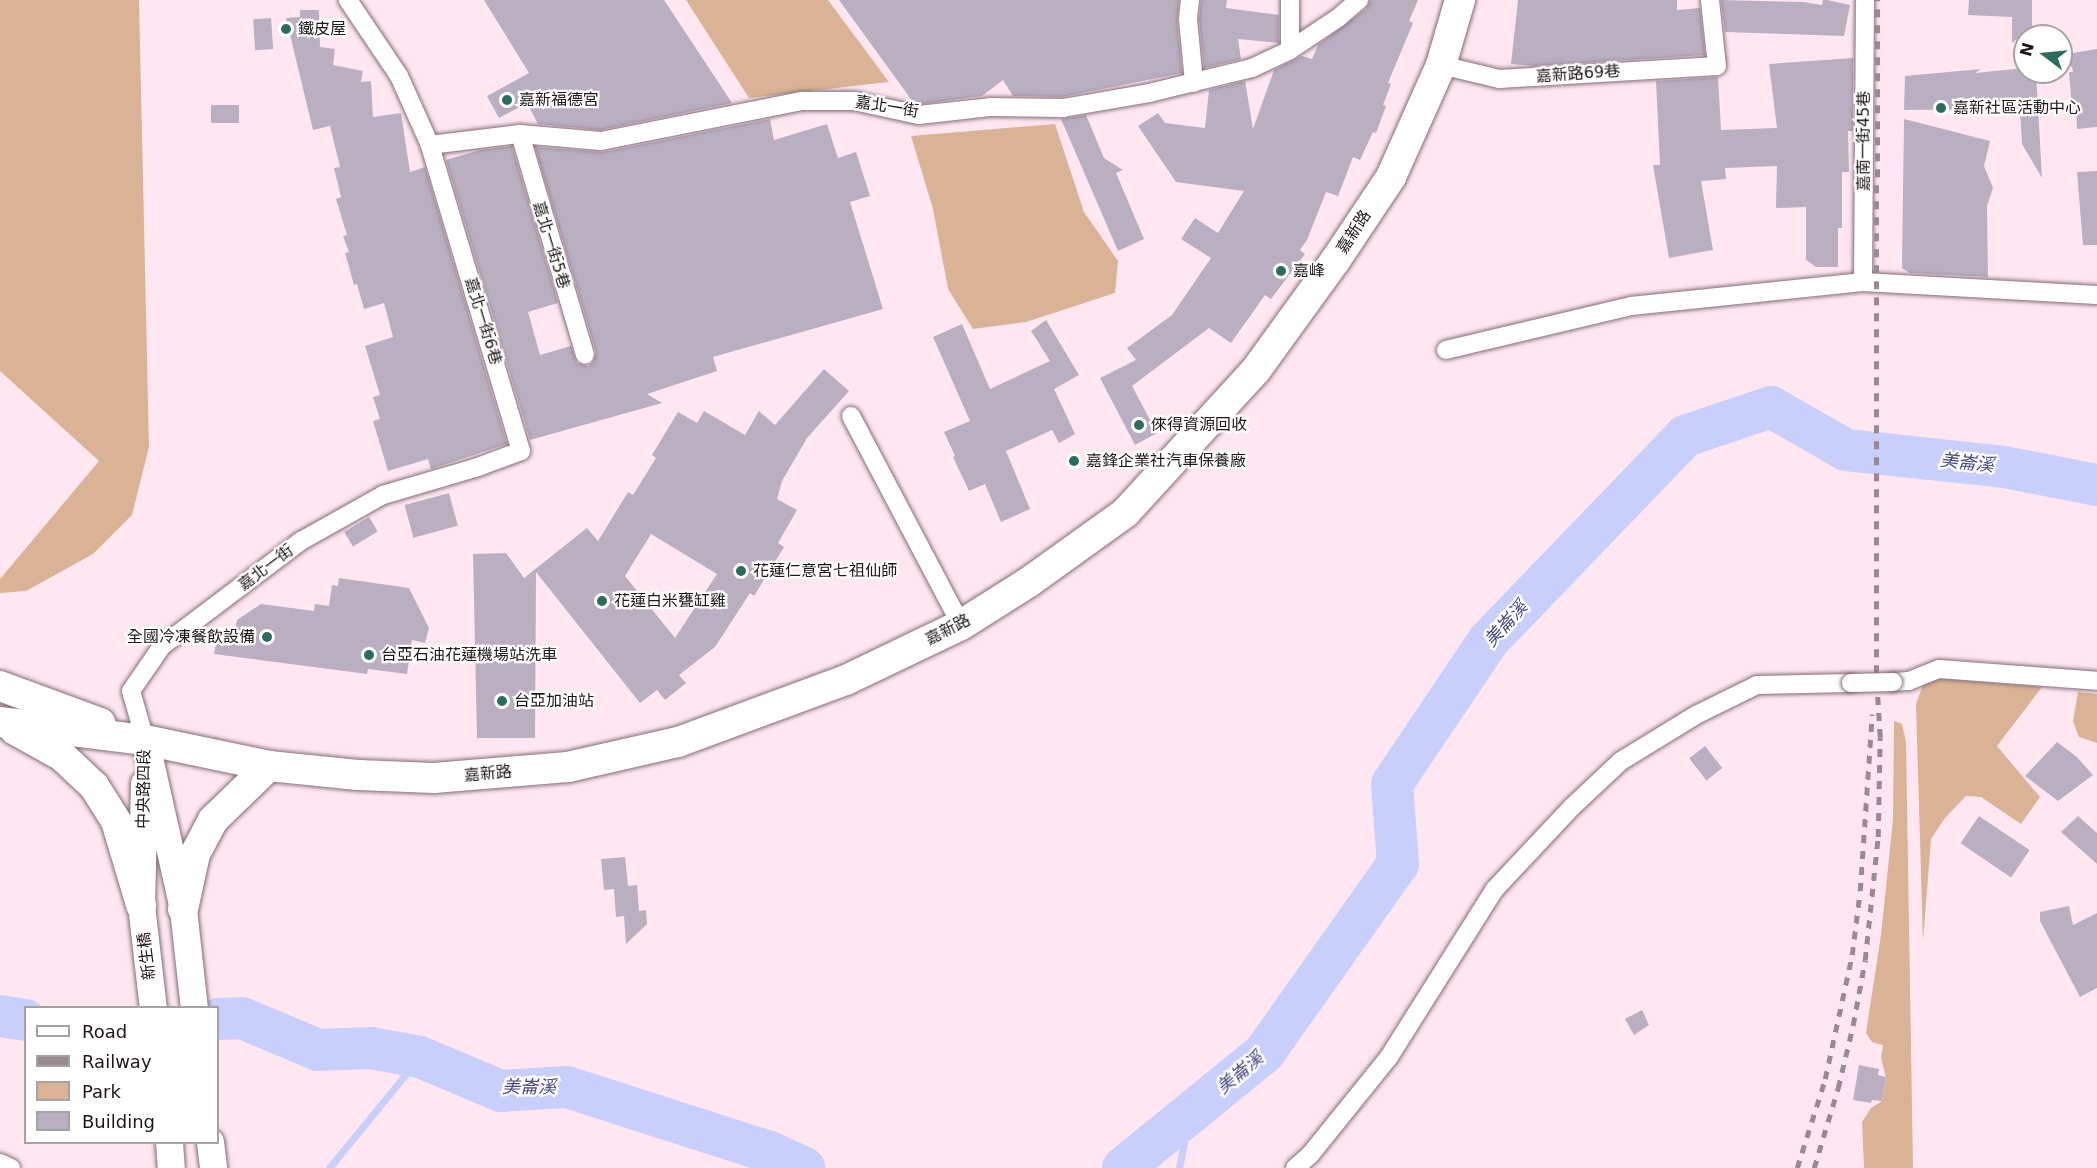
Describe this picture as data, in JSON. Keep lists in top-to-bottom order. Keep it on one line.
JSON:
{"streets":{"main road":["嘉新路"],"street":["嘉新路69巷","嘉北一街","嘉南一街45巷","嘉北一街5巷","嘉北一街6巷","中央路四段","新生橋"]},"crossings":[["嘉新路69巷","嘉新路"],["嘉北一街","嘉新路"],["嘉北一街","嘉北一街5巷"],["嘉北一街","嘉北一街6巷"],["嘉北一街","中央路四段"],["嘉新路","中央路四段"],["中央路四段","新生橋"]],"water":["美崙溪"],"places":["鐵皮屋","嘉新福德宮","嘉新社區活動中心","嘉峰","倈得資源回收","嘉鋒企業社汽車保養廠","花蓮仁意宮七祖仙師","花蓮白米甕缸雞","全國冷凍餐飲設備","台亞石油花蓮機場站洗車","台亞加油站"],"legend":["Road","Railway","Park","Building"],"north":"left"}
